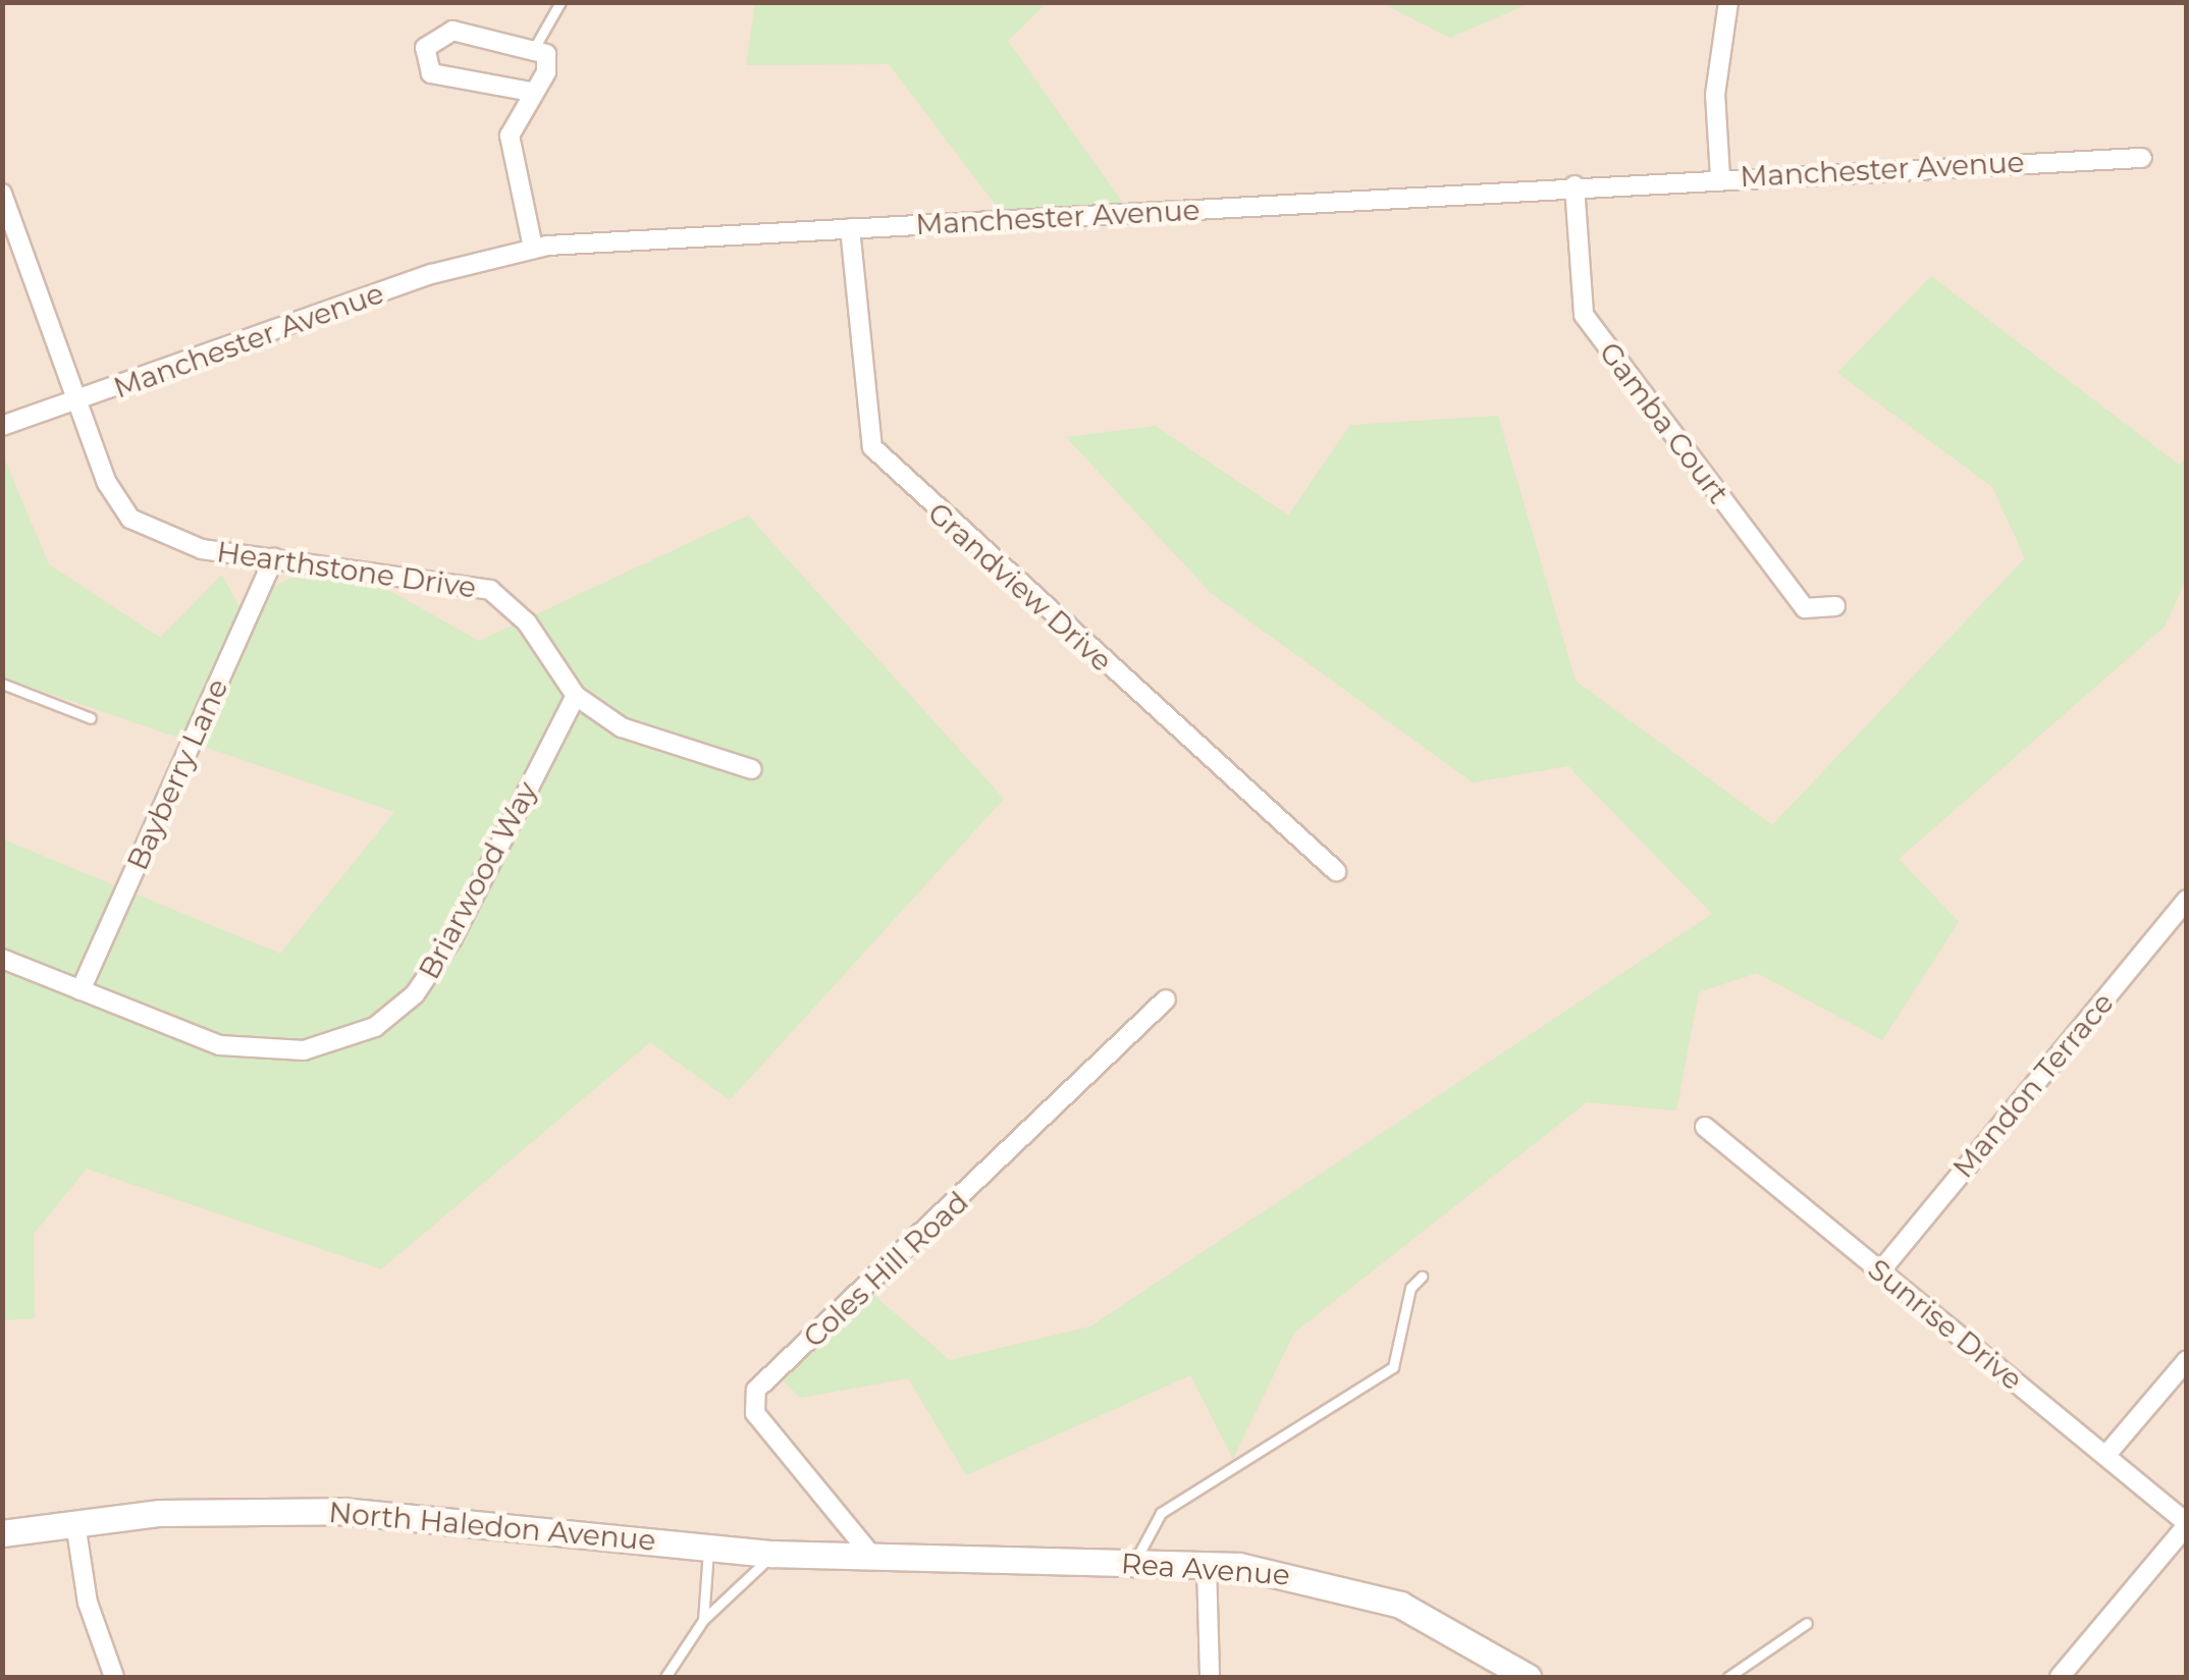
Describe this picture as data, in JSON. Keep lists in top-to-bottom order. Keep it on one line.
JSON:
{"streets":{"street":["Manchester Avenue","Gamba Court","Hearthstone Drive","Grandview Drive","Bayberry Lane","Briarwood Way","Mandon Terrace","Coles Hill Road","Sunrise Drive","North Haledon Avenue","Rea Avenue"]},"crossings":[["Manchester Avenue","Gamba Court"],["Manchester Avenue","Hearthstone Drive"],["Manchester Avenue","Grandview Drive"],["Hearthstone Drive","Bayberry Lane"],["Hearthstone Drive","Briarwood Way"],["Bayberry Lane","Briarwood Way"],["Mandon Terrace","Sunrise Drive"],["Coles Hill Road","North Haledon Avenue"],["North Haledon Avenue","Rea Avenue"]]}
